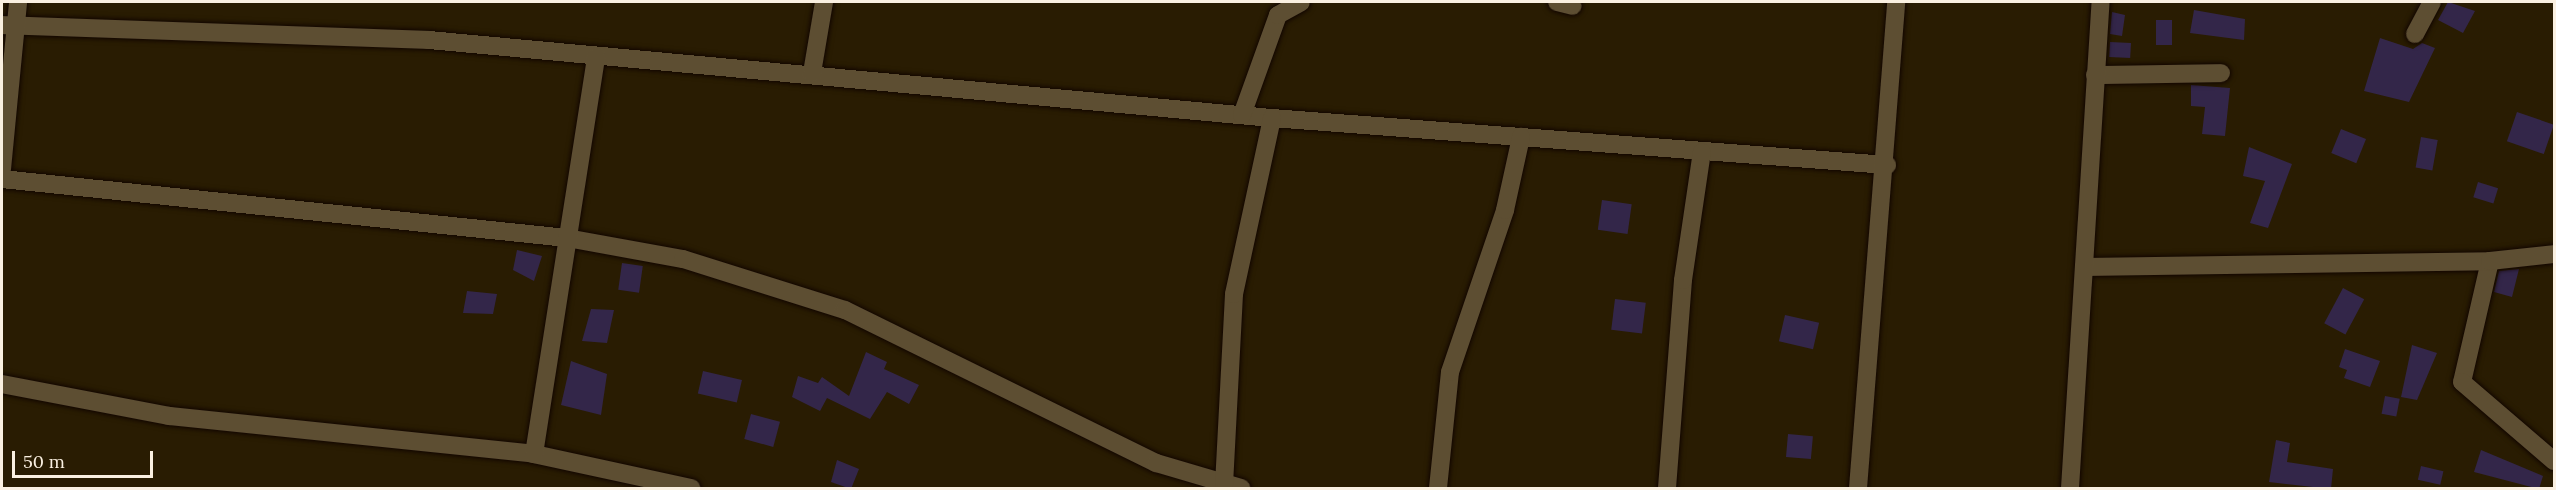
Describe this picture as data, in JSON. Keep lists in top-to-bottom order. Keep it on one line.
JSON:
{"scale_bar":"50 m"}
